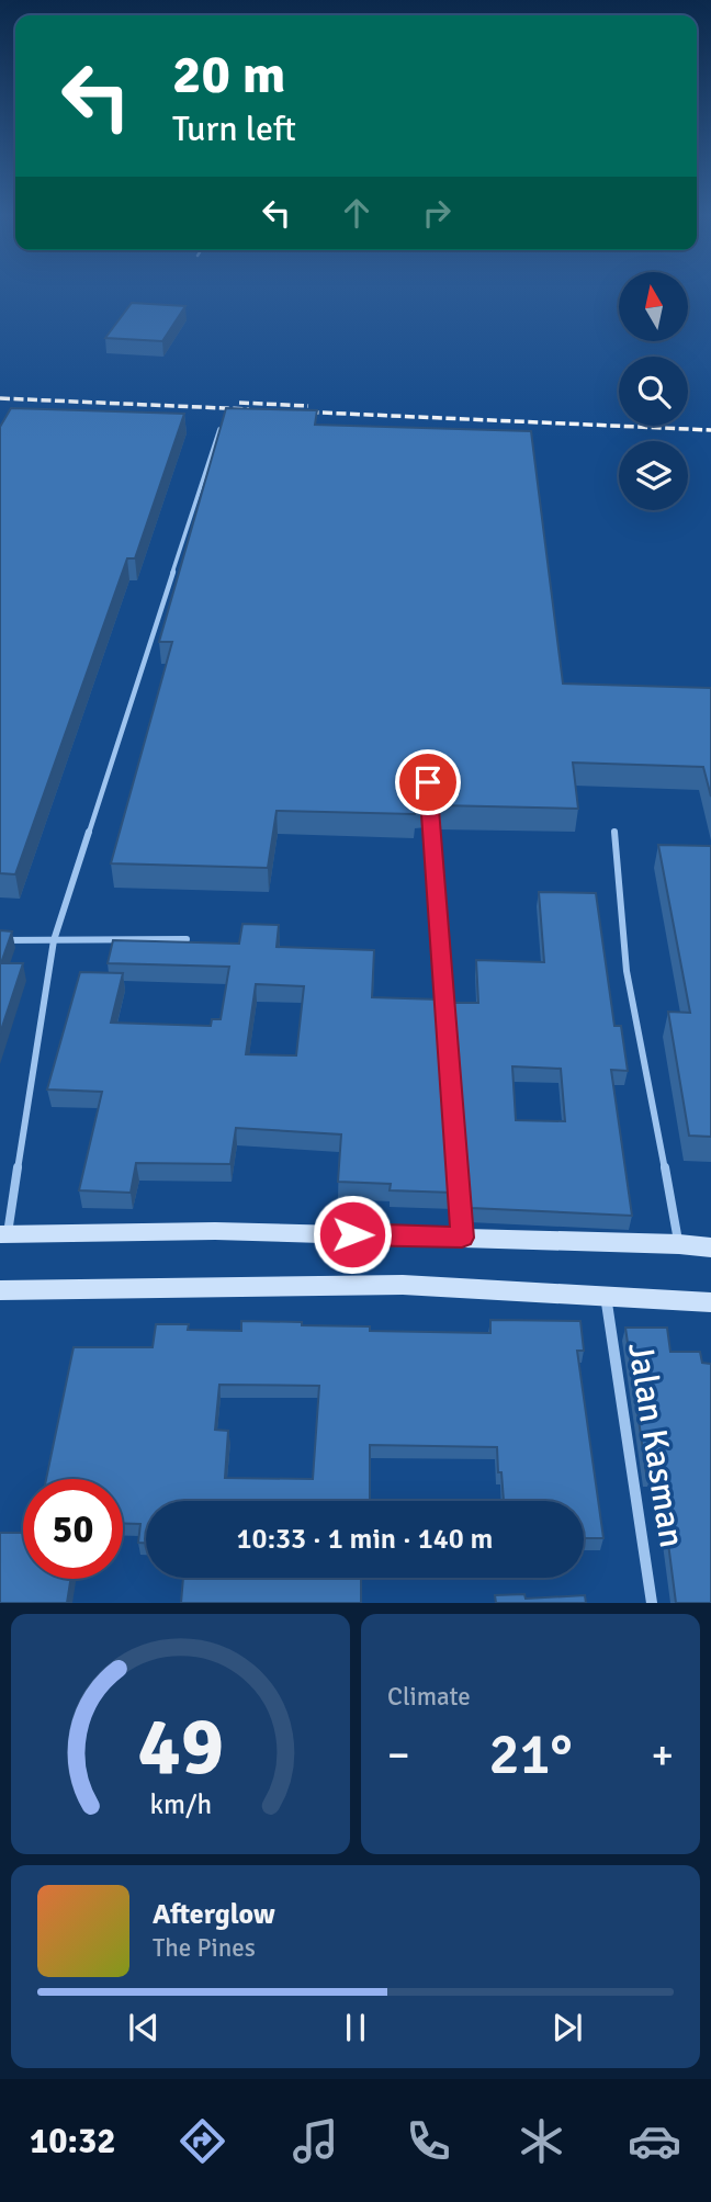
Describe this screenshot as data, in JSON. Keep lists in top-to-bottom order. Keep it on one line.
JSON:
{"streets":{"street":["Jalan Kasman"]},"north":"top","page":{"turn":["20 m","Turn left"],"limit":"50","trip":"10:33 · 1 min · 140 m","tile":"Climate","heat":["−","21°","+"],"song":["Afterglow","The Pines"],"tabs":"10:32","gauge":["49","km/h"]}}
